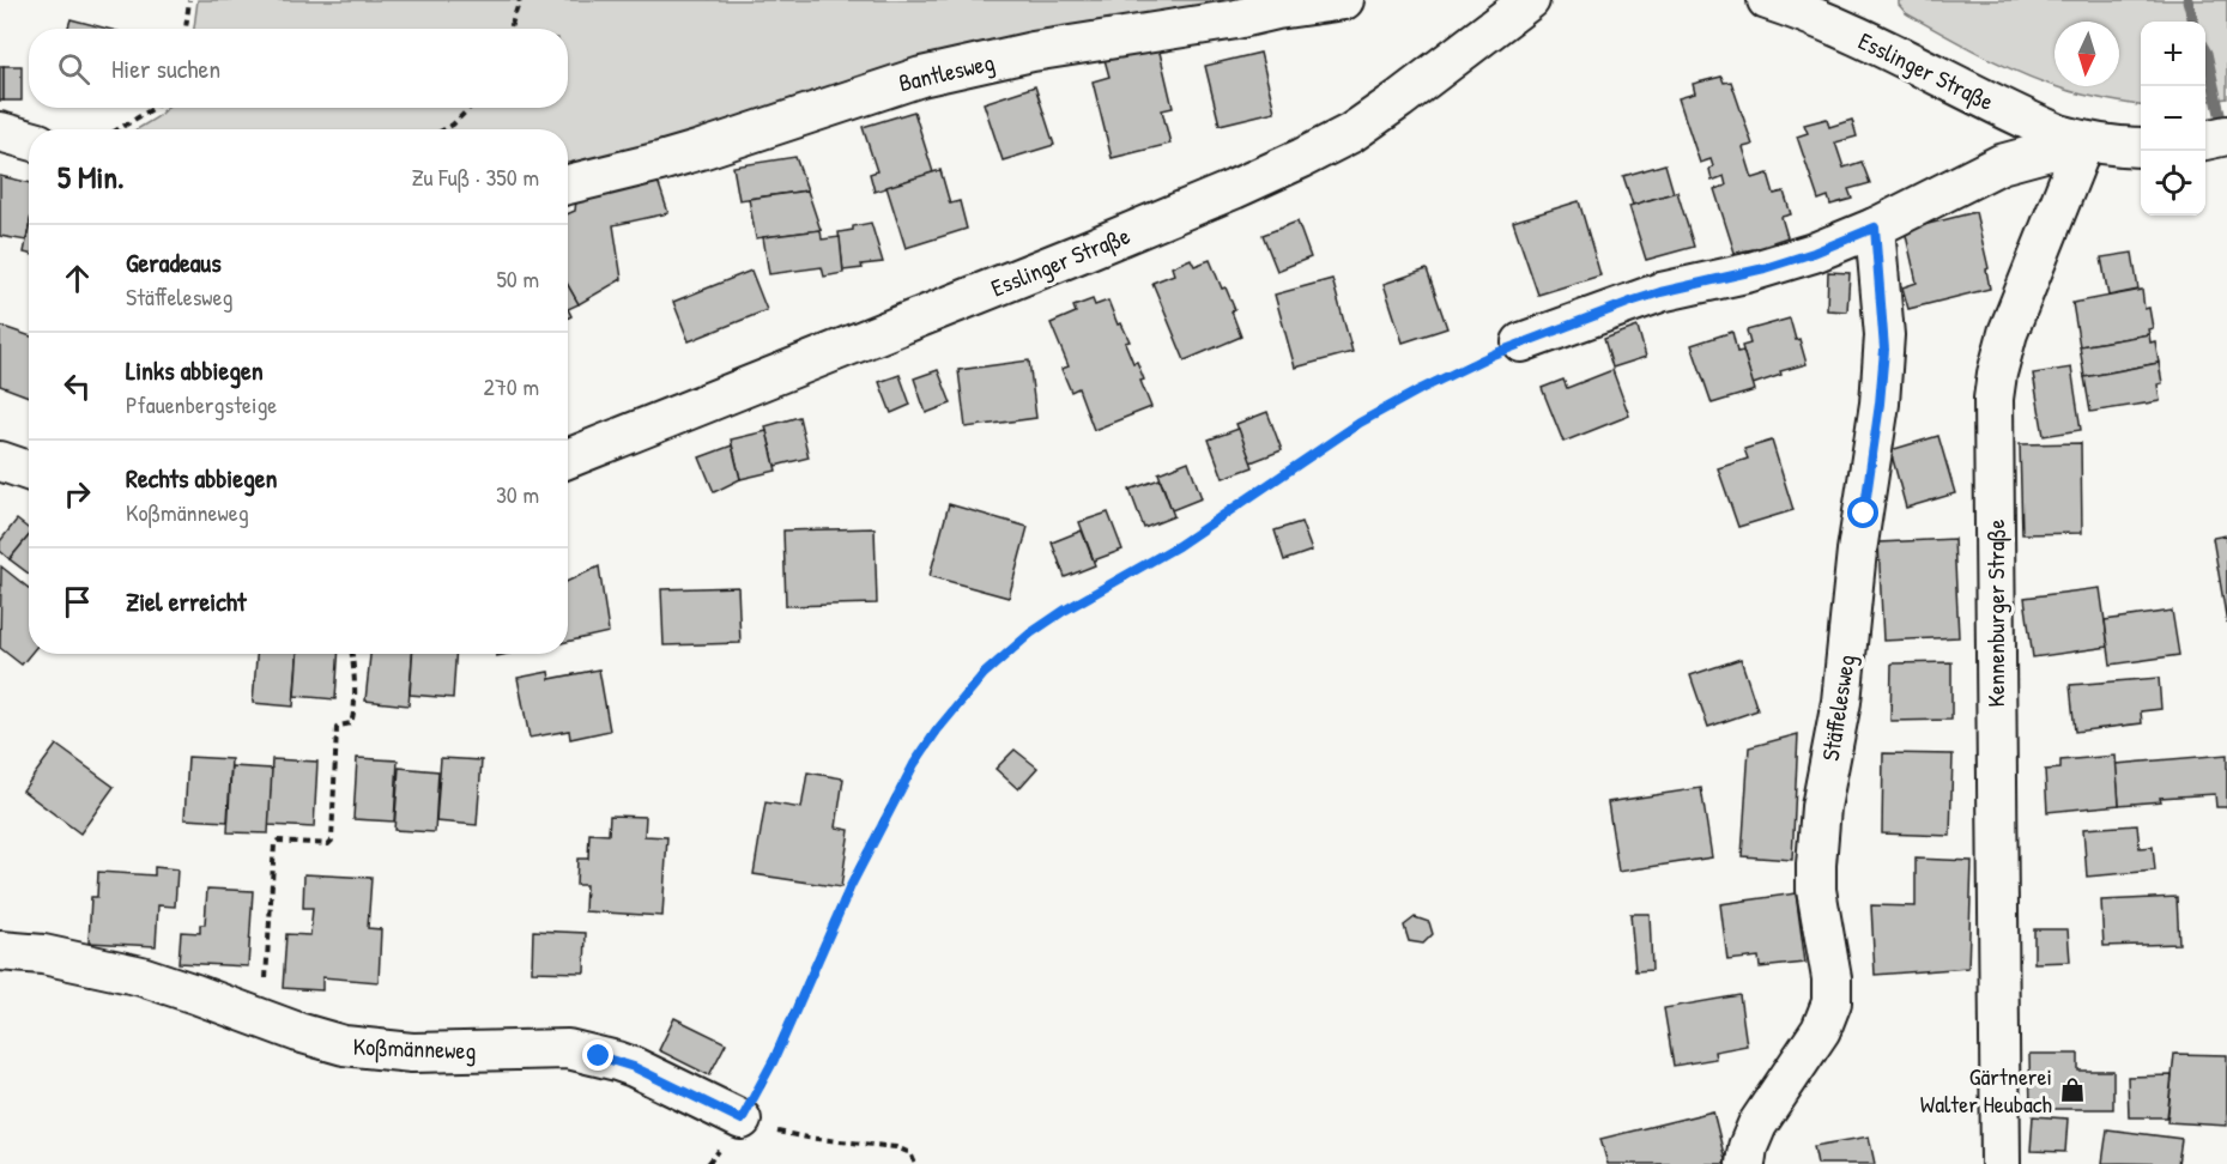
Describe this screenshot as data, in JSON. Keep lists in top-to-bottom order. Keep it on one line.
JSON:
{"streets":{"street":["Esslinger Straße","Bantlesweg","Kennenburger Straße","Stäffelesweg","Koßmänneweg"]},"crossings":[["Esslinger Straße","Kennenburger Straße"]],"places":{"shop":["Gärtnerei Walter Heubach"]},"north":"bottom","page":{"map_buttons":["+","−"],"search":"Hier suchen","heading":["5 Min.","Zu Fuß · 350 m"],"list":[["Geradeaus","Stäffelesweg","50 m"],["Links abbiegen","Pfauenbergsteige","270 m"],["Rechts abbiegen","Koßmänneweg","30 m"],"Ziel erreicht"]}}
